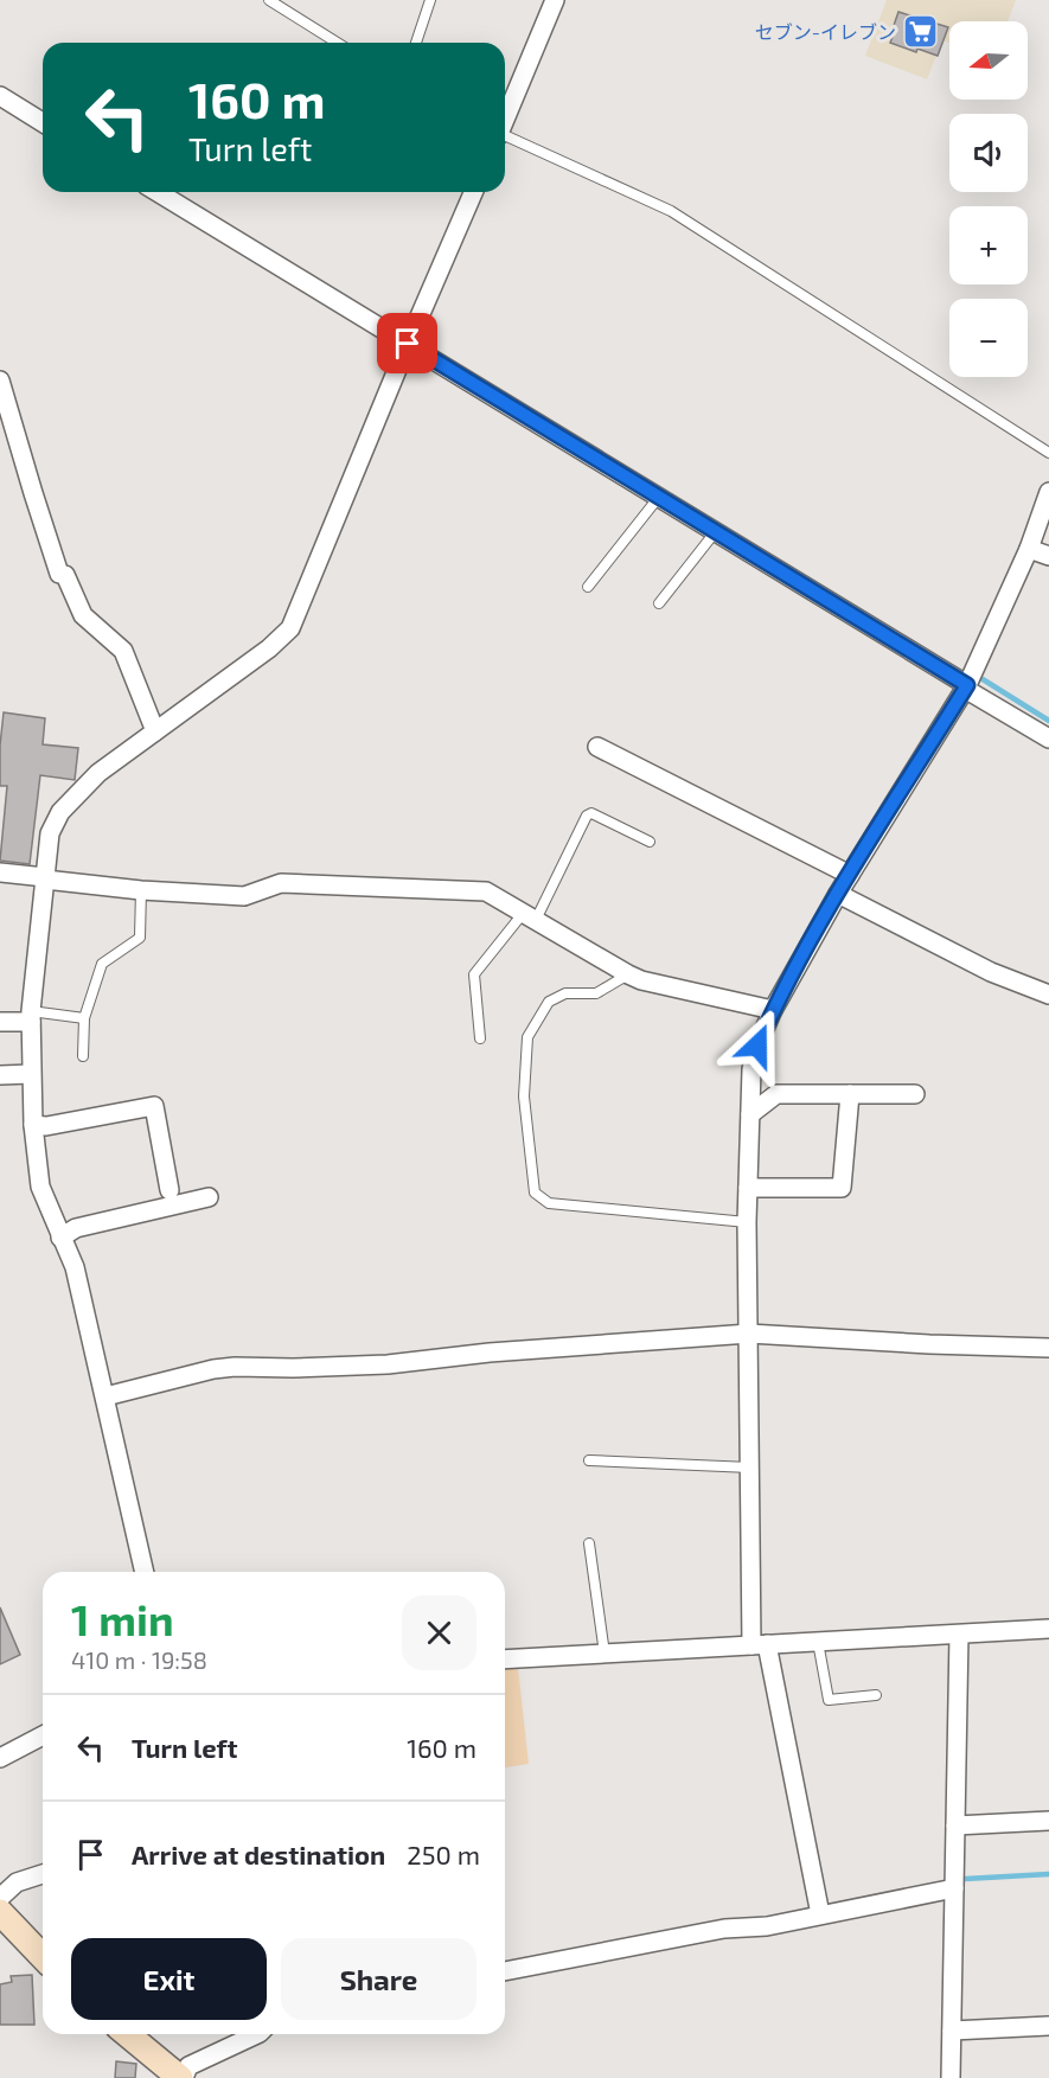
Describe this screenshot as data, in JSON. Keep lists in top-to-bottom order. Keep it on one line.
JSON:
{"places":{"supermarket":["セブン-イレブン"]},"north":"left","page":{"map_buttons":["+","−"],"turn":["160 m","Turn left"],"heading":["1 min","410 m · 19:58"],"list":[{"name":"Turn left","value":"160 m"},{"name":"Arrive at destination","value":"250 m"}],"buttons":["Exit","Share"]}}
